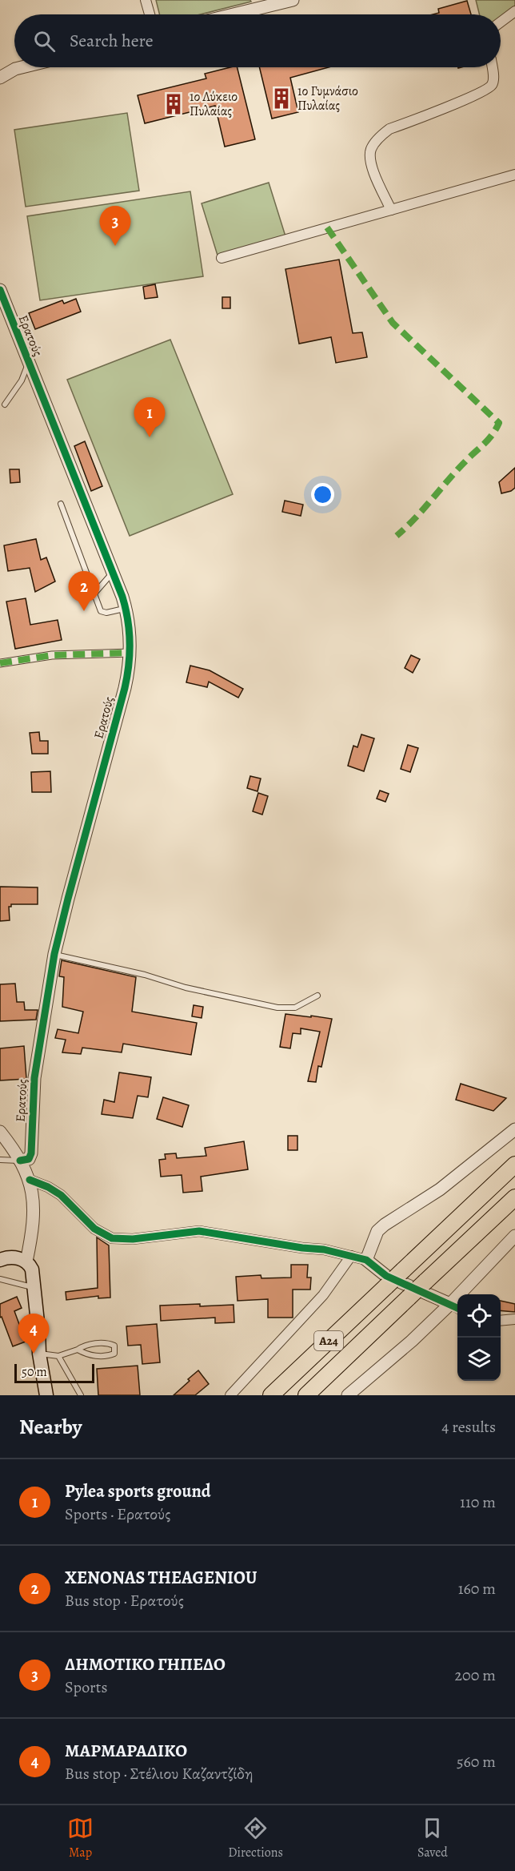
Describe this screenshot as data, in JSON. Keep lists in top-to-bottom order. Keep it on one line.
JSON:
{"streets":{"highway":["Α24"],"street":["Ερατούς"]},"places":{"building":["1ο Γυμνάσιο Πυλαίας","1ο Λύκειο Πυλαίας"]},"scale_bar":"50 m","page":{"search":"Search here","pins":["3","1","2","4"],"scale":"50 m","heading":["Nearby","4 results"],"list":[{"mark":"1","name":"Pylea sports ground","note":"Sports · Ερατούς","value":"110 m"},{"mark":"2","name":"XENONAS THEAGENIOU","note":"Bus stop · Ερατούς","value":"160 m"},{"mark":"3","name":"ΔΗΜΟΤΙΚΟ ΓΗΠΕΔΟ","note":"Sports","value":"200 m"},{"mark":"4","name":"ΜΑΡΜΑΡΑΔΙΚΟ","note":"Bus stop · Στέλιου Καζαντζίδη","value":"560 m"}],"nav":["Map","Directions","Saved"]}}
